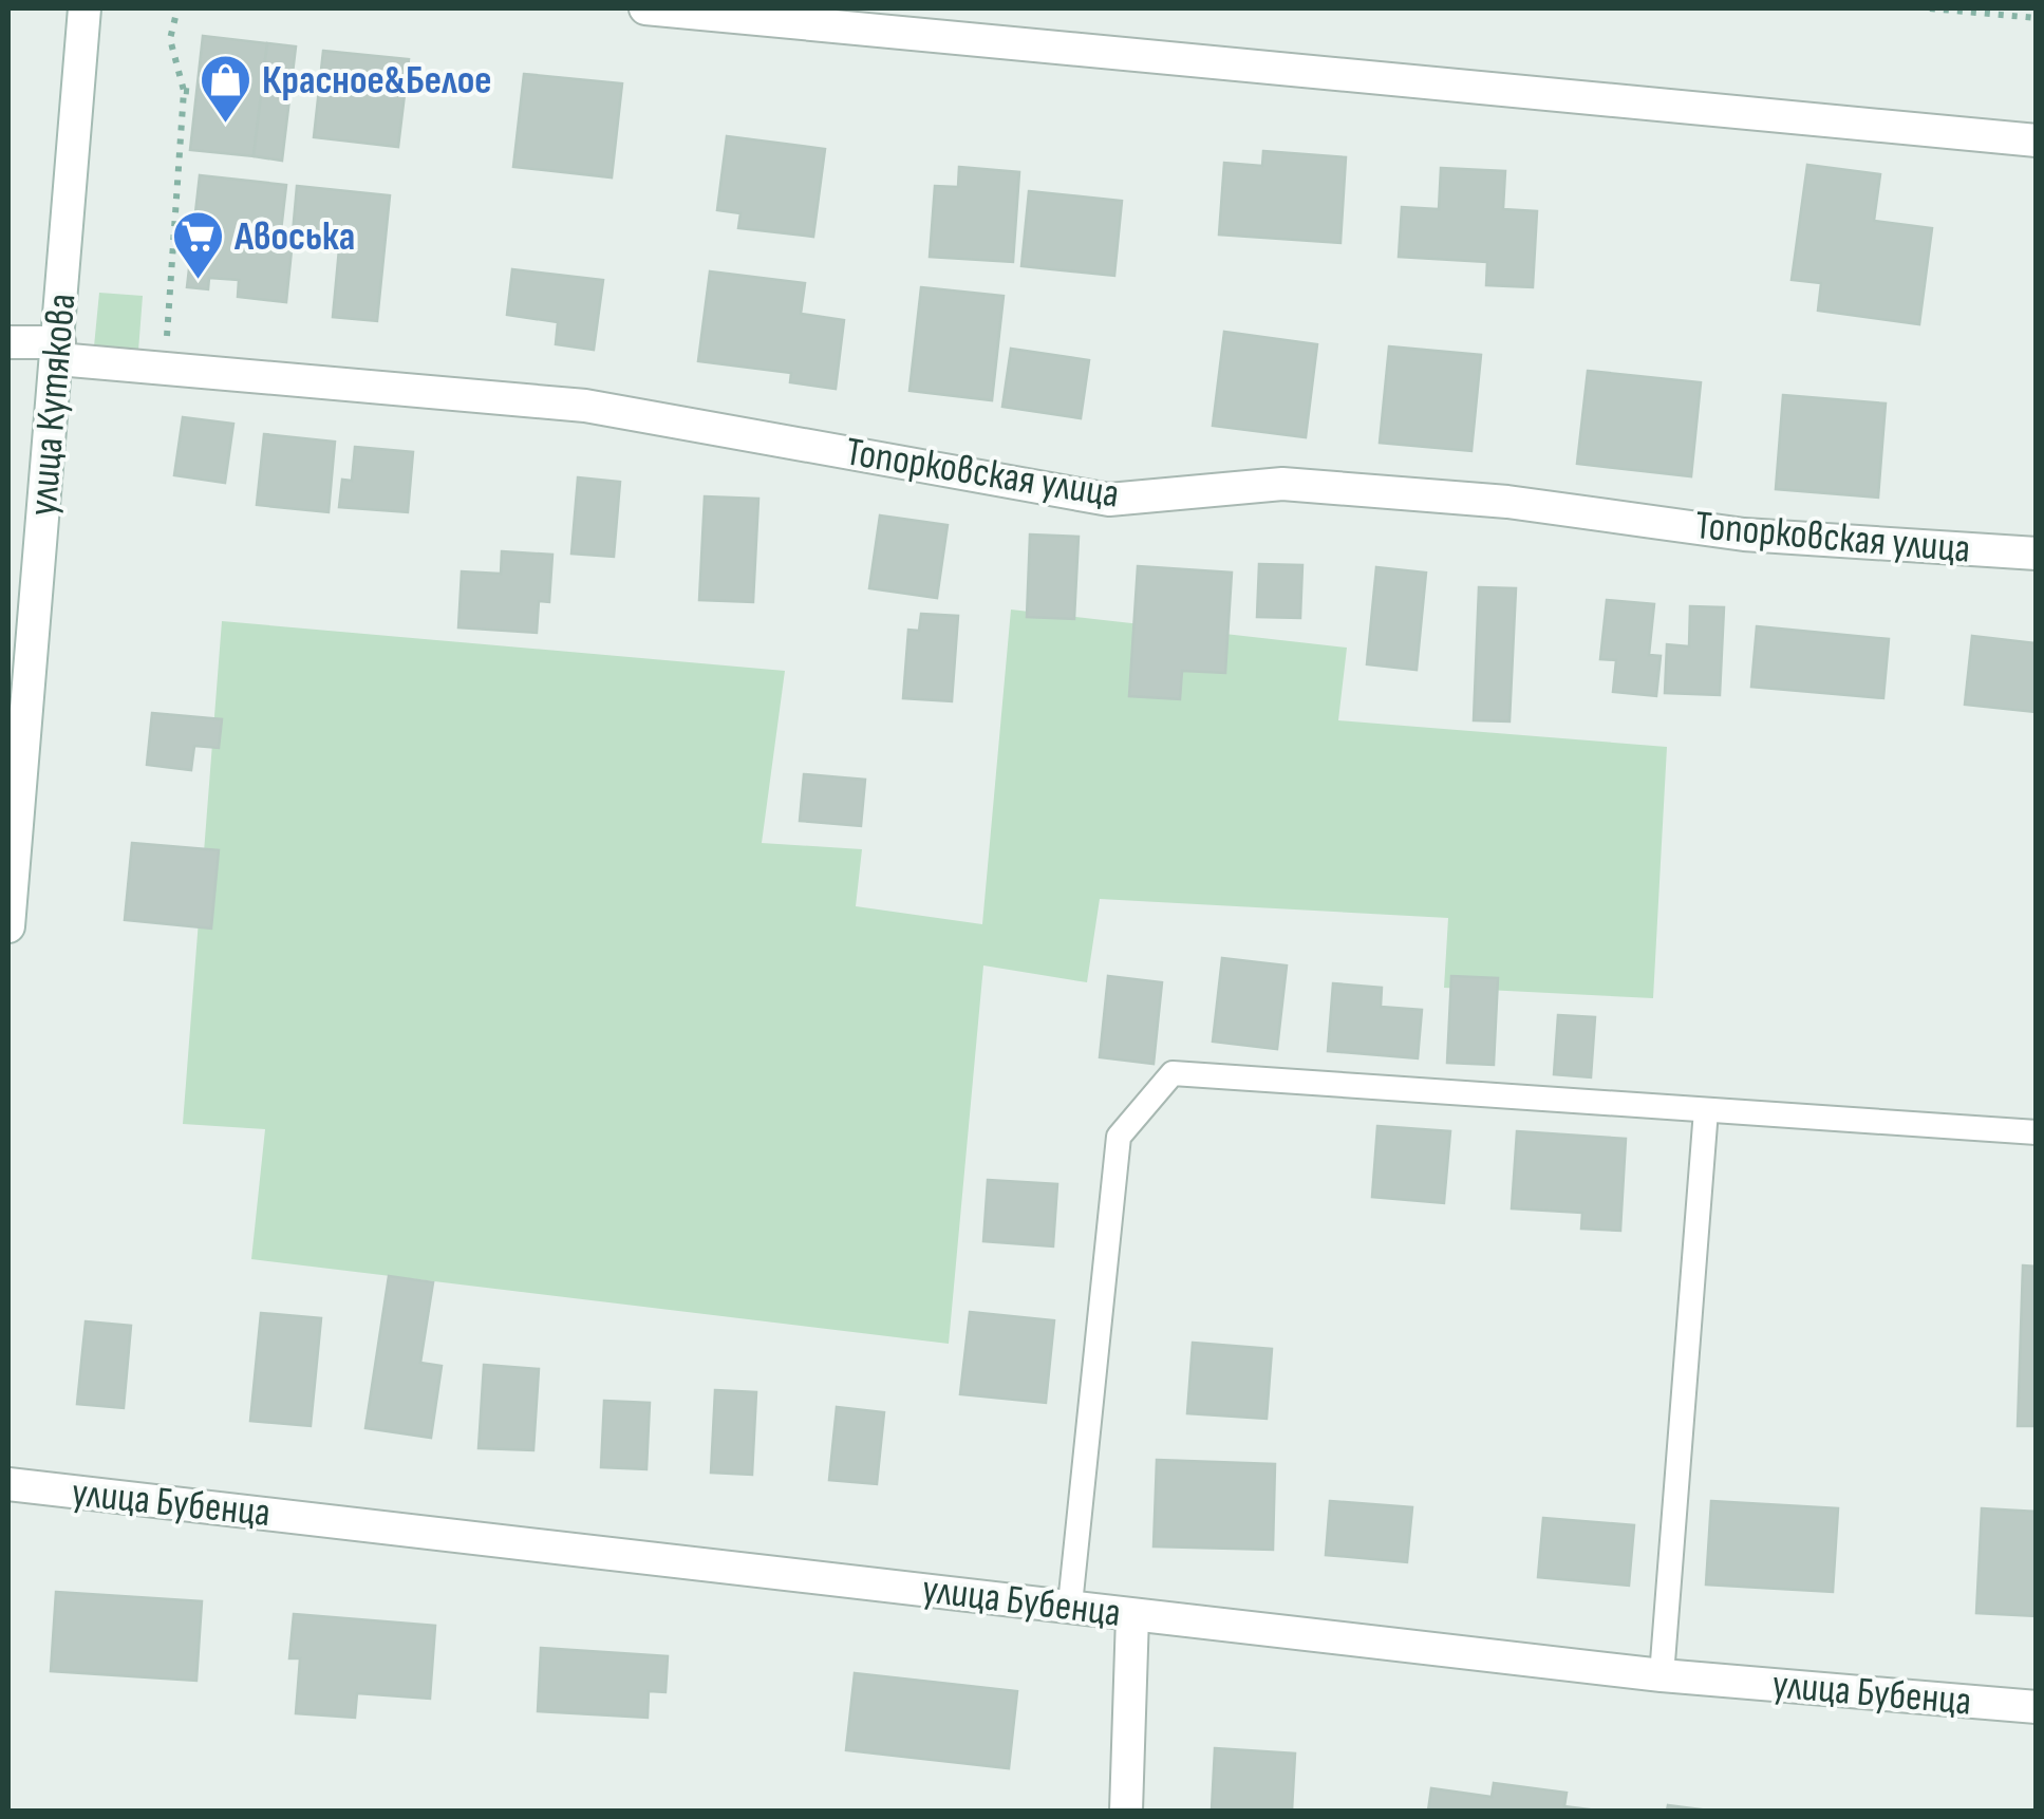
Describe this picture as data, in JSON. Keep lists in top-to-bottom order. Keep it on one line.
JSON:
{"streets":{"street":["улица Кутякова","Топорковская улица","улица Бубенца"]},"crossings":[["улица Кутякова","Топорковская улица"]],"places":{"shop":["Красное&Белое"],"supermarket":["Авоська"]}}
